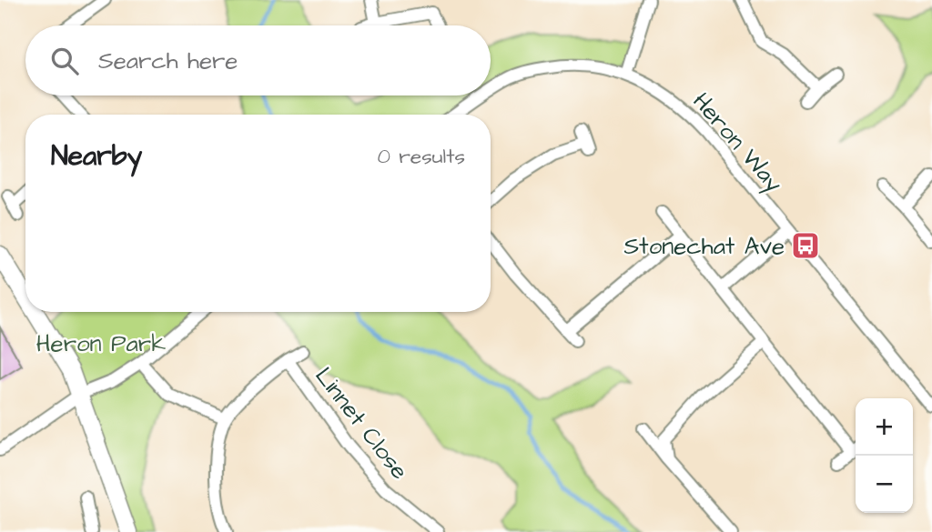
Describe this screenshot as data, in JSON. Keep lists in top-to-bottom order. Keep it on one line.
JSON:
{"streets":{"street":["Heron Way","Linnet Close"]},"parks":["Heron Park"],"places":{"bus stop":["Stonechat Ave"]},"page":{"search":"Search here","heading":["Nearby","0 results"],"map_buttons":["+","−"]}}
